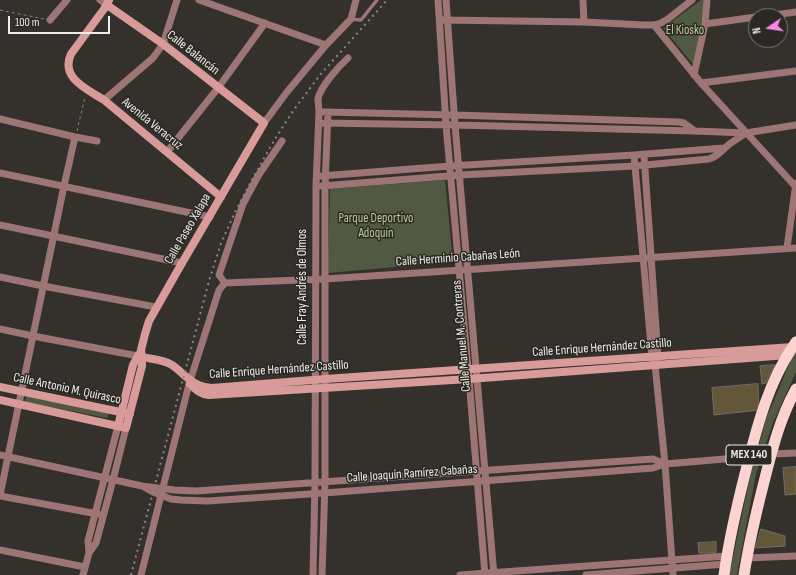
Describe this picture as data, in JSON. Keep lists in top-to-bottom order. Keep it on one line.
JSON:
{"streets":{"highway":["MEX 140"],"main road":["Calle Balancán","Avenida Veracruz","Calle Paseo Xalapa","Calle Enrique Hernández Castillo","Calle Antonio M. Quirasco"],"street":["Calle Herminio Cabañas León","Calle Fray Andrés de Olmos","Calle Manuel M. Contreras","Calle Joaquín Ramírez Cabañas"]},"crossings":[["Calle Balancán","Avenida Veracruz"],["Calle Balancán","Calle Paseo Xalapa"],["Avenida Veracruz","Calle Paseo Xalapa"],["Calle Paseo Xalapa","Calle Enrique Hernández Castillo"],["Calle Paseo Xalapa","Calle Antonio M. Quirasco"],["Calle Herminio Cabañas León","Calle Fray Andrés de Olmos"],["Calle Herminio Cabañas León","Calle Manuel M. Contreras"],["Calle Fray Andrés de Olmos","Calle Enrique Hernández Castillo"],["Calle Fray Andrés de Olmos","Calle Joaquín Ramírez Cabañas"],["Calle Manuel M. Contreras","Calle Enrique Hernández Castillo"],["Calle Manuel M. Contreras","Calle Joaquín Ramírez Cabañas"],["Calle Enrique Hernández Castillo","MEX 140"],["MEX 140","Calle Joaquín Ramírez Cabañas"]],"parks":["El Kiosko","Parque Deportivo Adoquín"],"scale_bar":"100 m","north":"left"}
